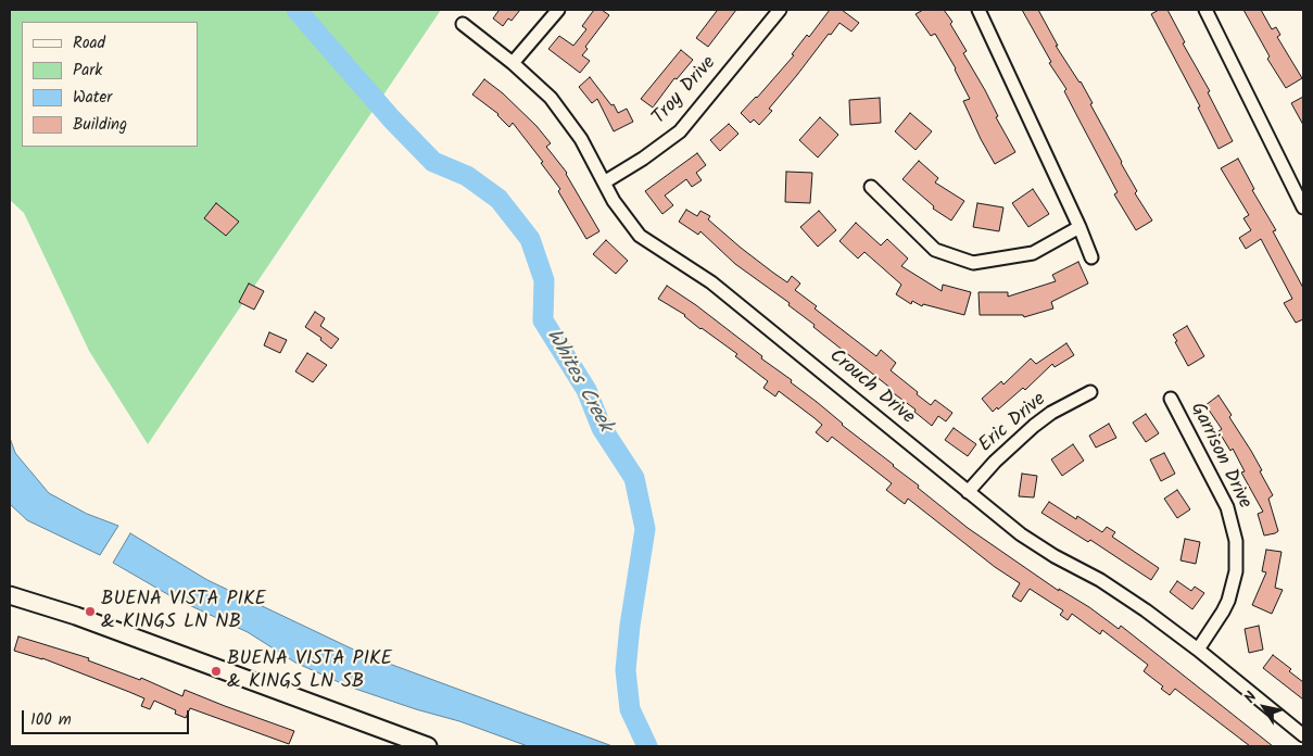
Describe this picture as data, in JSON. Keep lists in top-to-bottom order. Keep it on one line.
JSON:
{"streets":{"street":["Troy Drive","Crouch Drive","Eric Drive","Garrison Drive"]},"crossings":[["Troy Drive","Crouch Drive"],["Crouch Drive","Eric Drive"],["Crouch Drive","Garrison Drive"]],"water":["Whites Creek"],"places":["BUENA VISTA PIKE & KINGS LN NB","BUENA VISTA PIKE & KINGS LN SB"],"legend":["Road","Park","Water","Building"],"scale_bar":"100 m","north":"top left"}
